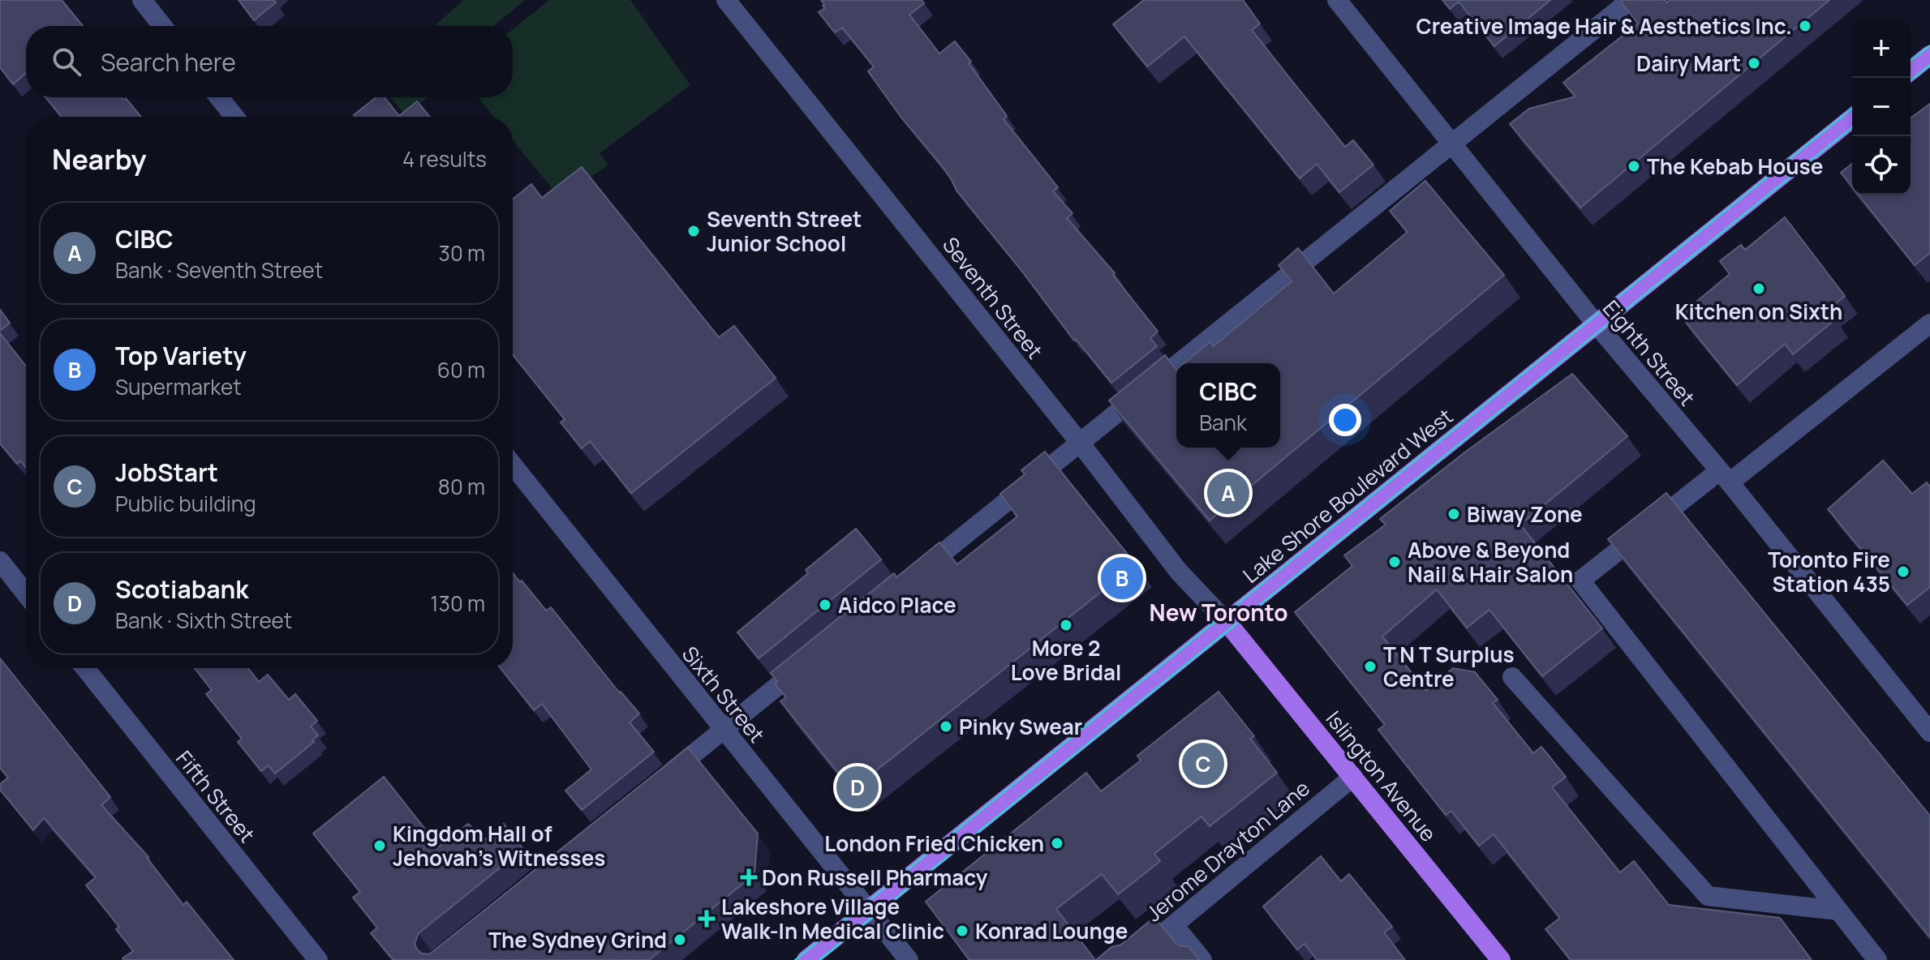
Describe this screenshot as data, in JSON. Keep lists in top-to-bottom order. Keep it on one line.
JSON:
{"streets":{"main road":["Lake Shore Boulevard West","Islington Avenue"],"street":["Seventh Street","Eighth Street","Sixth Street","Fifth Street","Jerome Drayton Lane"]},"crossings":[["Seventh Street","Lake Shore Boulevard West"],["Seventh Street","Islington Avenue"],["Eighth Street","Lake Shore Boulevard West"],["Lake Shore Boulevard West","Sixth Street"],["Lake Shore Boulevard West","Islington Avenue"],["Islington Avenue","Jerome Drayton Lane"]],"districts":["New Toronto"],"places":{"other":["Creative Image Hair & Aesthetics Inc.","Dairy Mart","The Kebab House","Seventh Street Junior School","Kitchen on Sixth","Biway Zone","Above & Beyond Nail & Hair Salon","Toronto Fire Station 435","Aidco Place","More 2 Love Bridal","T N T Surplus Centre","Pinky Swear","London Fried Chicken","Kingdom Hall of Jehovah's Witnesses","Konrad Lounge","The Sydney Grind"],"health":["Don Russell Pharmacy","Lakeshore Village Walk-In Medical Clinic"]},"page":{"map_buttons":["+","−"],"search":"Search here","heading":["Nearby","4 results"],"list":[{"mark":"A","name":"CIBC","note":"Bank · Seventh Street","value":"30 m"},{"mark":"B","name":"Top Variety","note":"Supermarket","value":"60 m"},{"mark":"C","name":"JobStart","note":"Public building","value":"80 m"},{"mark":"D","name":"Scotiabank","note":"Bank · Sixth Street","value":"130 m"}],"popup":["CIBC","Bank"],"pins":["A","B","C","D"]}}
